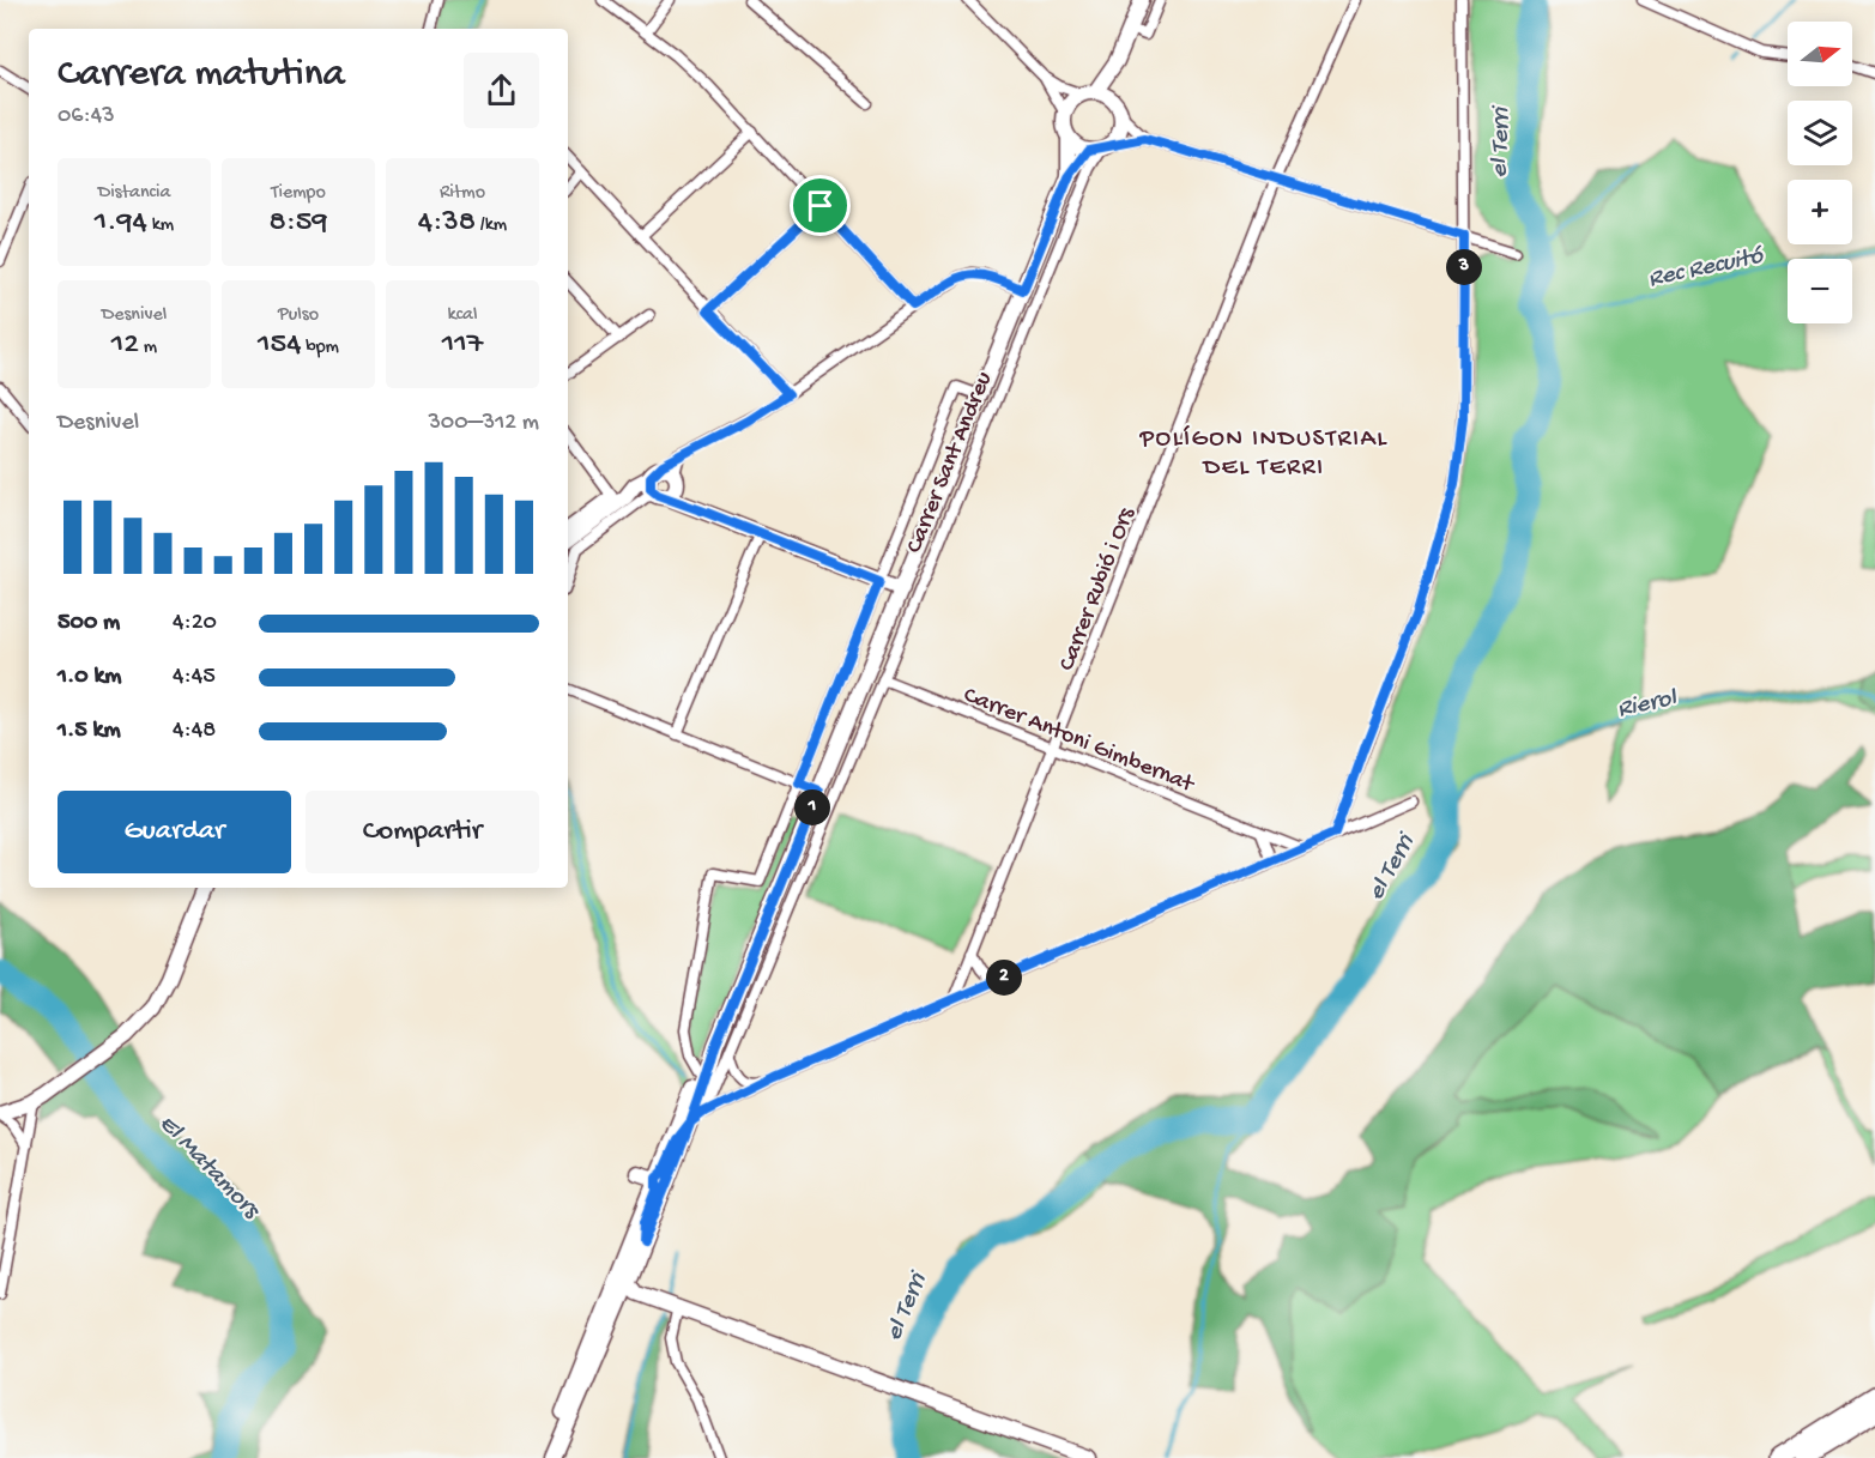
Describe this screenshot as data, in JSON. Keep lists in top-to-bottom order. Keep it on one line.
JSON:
{"streets":{"street":["Carrer Sant Andreu","Carrer Rubió i Ors","Carrer Antoni Gimbernat"]},"crossings":[["Carrer Sant Andreu","Carrer Antoni Gimbernat"],["Carrer Rubió i Ors","Carrer Antoni Gimbernat"]],"districts":["POLÍGON INDUSTRIAL DEL TERRI"],"water":["el Terri","Rec Recuitó","Rierol","El Matamors"],"north":"right","page":{"map_buttons":["+","−"],"heading":["Carrera matutina","06:43"],"stats":[["Distancia","1.94 km"],["Tiempo","8:59"],["Ritmo","4:38 /km"],["Desnivel","12 m"],["Pulso","154 bpm"],["kcal","117"]],"pins":["3","1","2"],"chart":["Desnivel","300–312 m"],"list":[{"name":"500 m","note":"4:20"},{"name":"1.0 km","note":"4:45"},{"name":"1.5 km","note":"4:48"}],"buttons":["Guardar","Compartir"]}}
